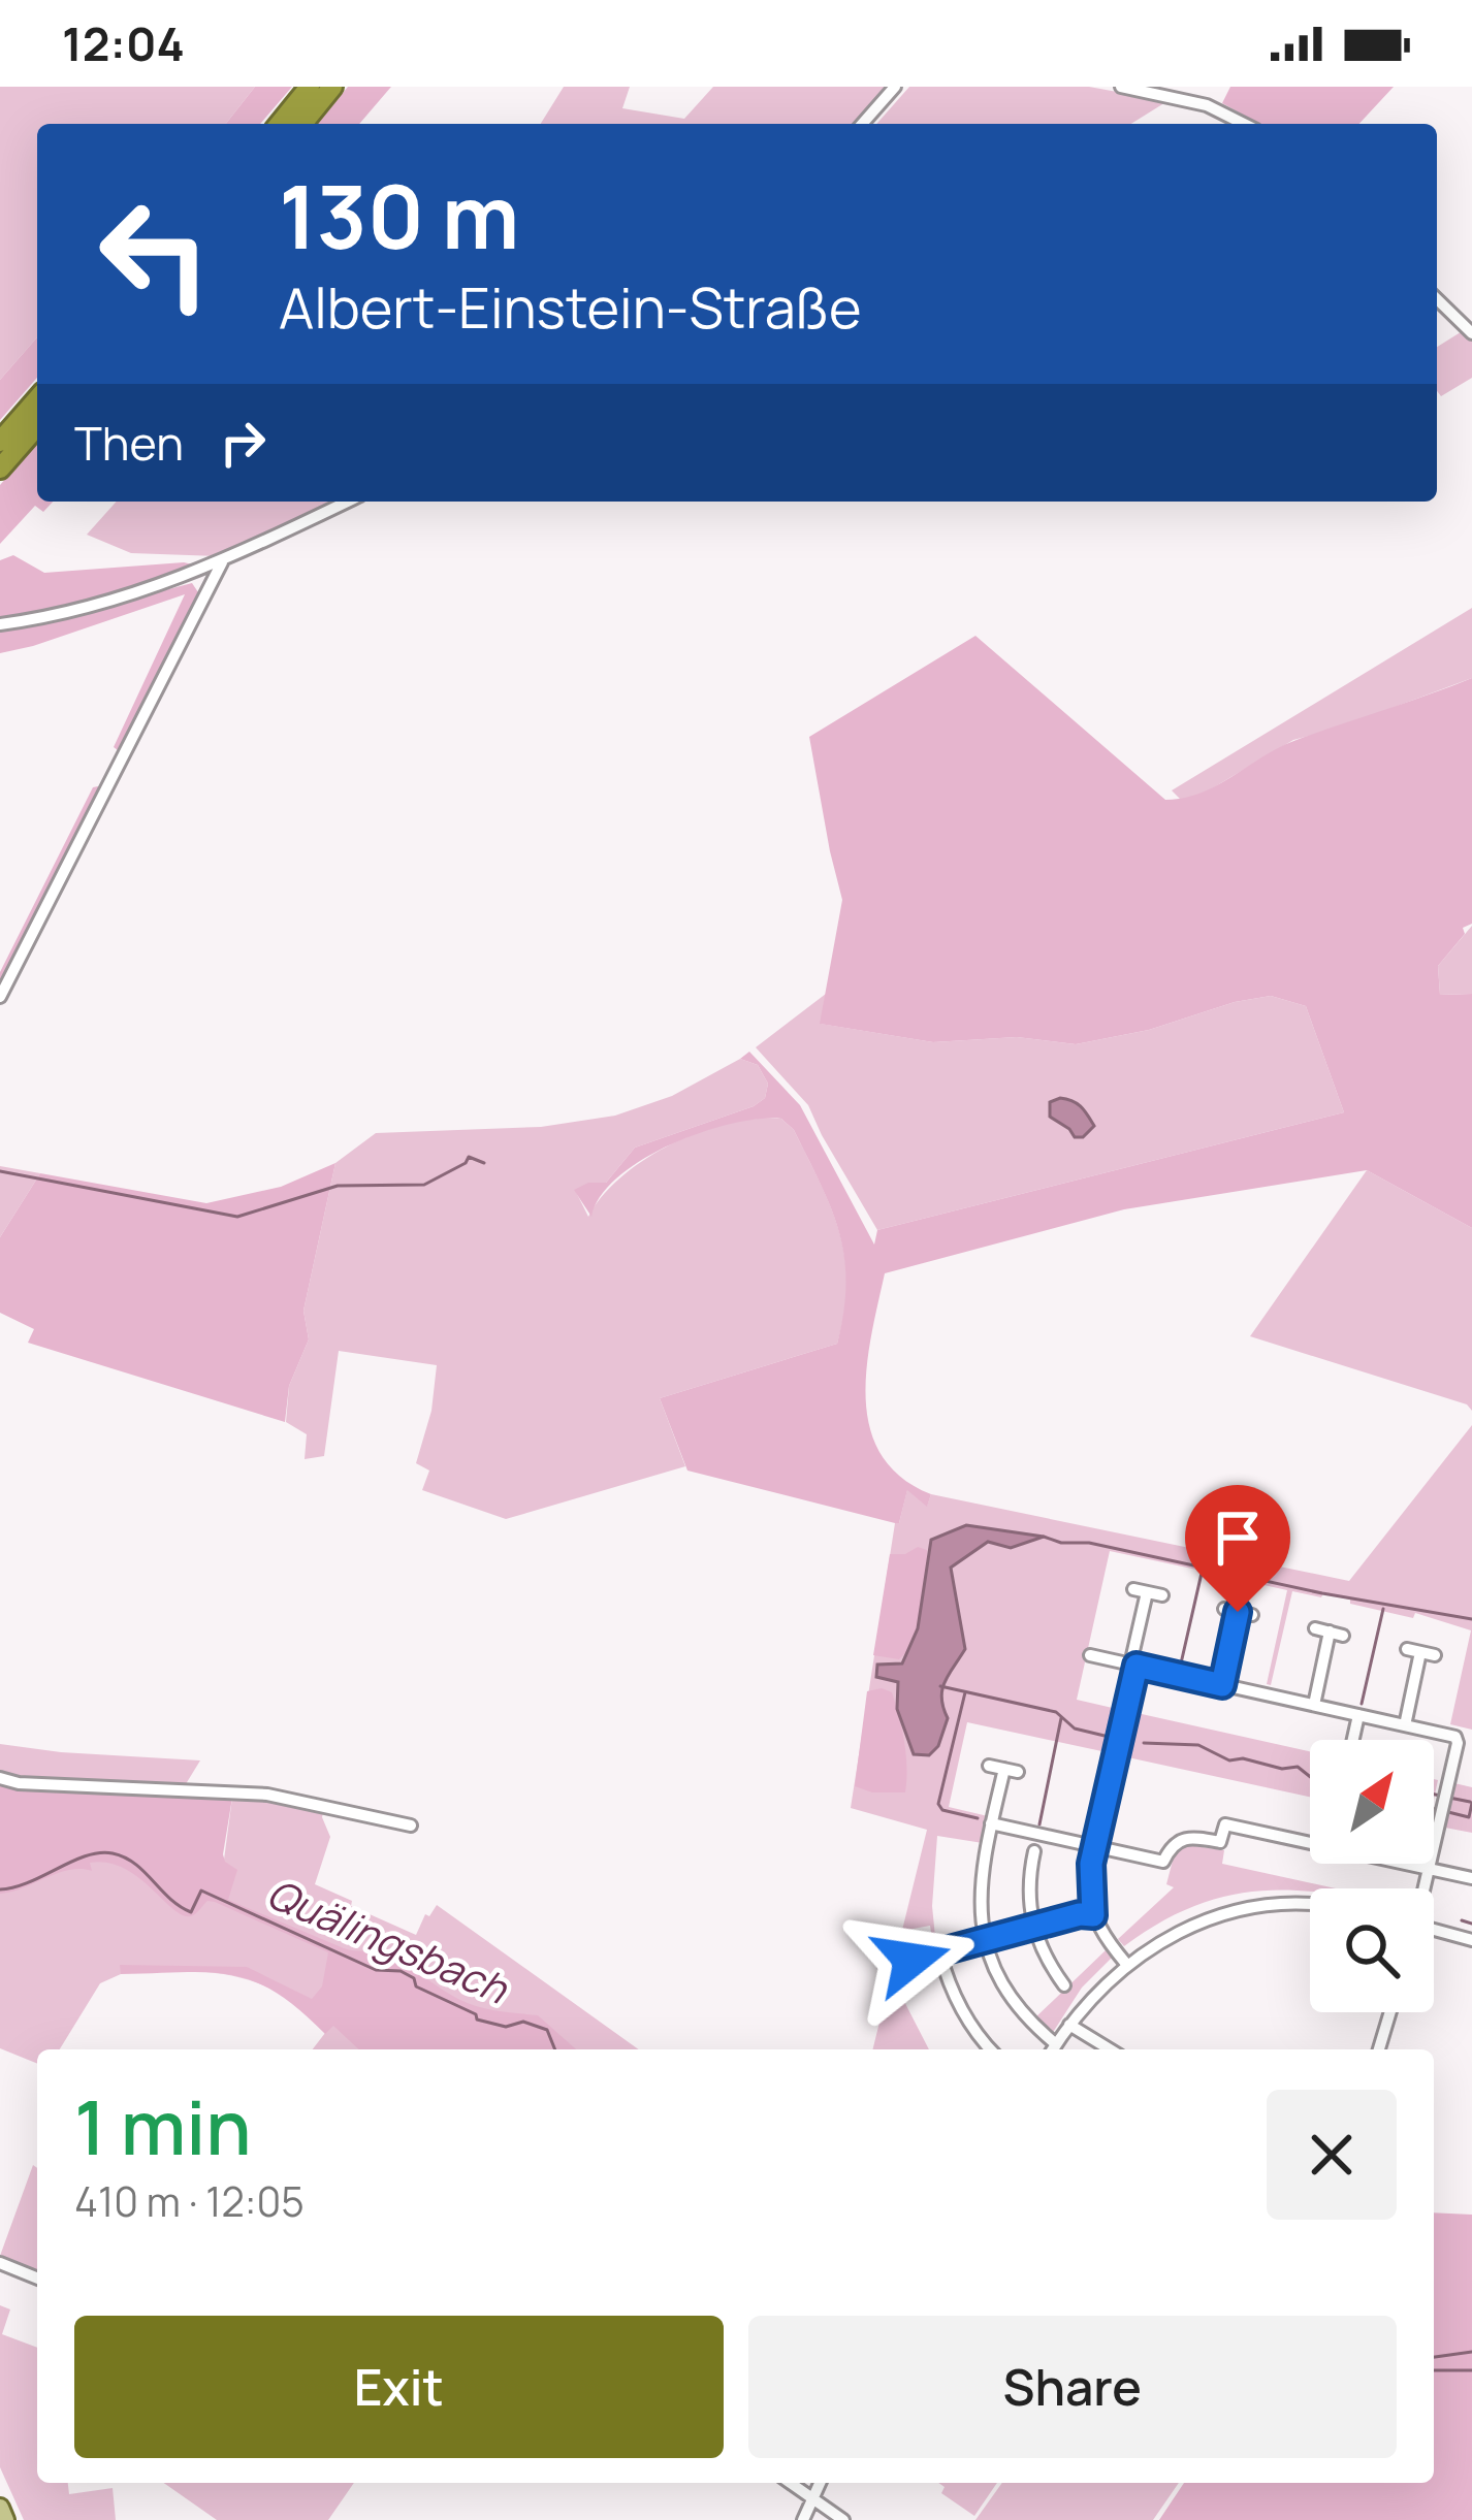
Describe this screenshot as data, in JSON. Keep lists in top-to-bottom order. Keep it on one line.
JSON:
{"water":["Quälingsbach"],"north":"top right","page":{"status":"12:04","turn":["130 m","Albert-Einstein-Straße"],"then":"Then","heading":["1 min","410 m · 12:05"],"buttons":["Exit","Share"]}}
